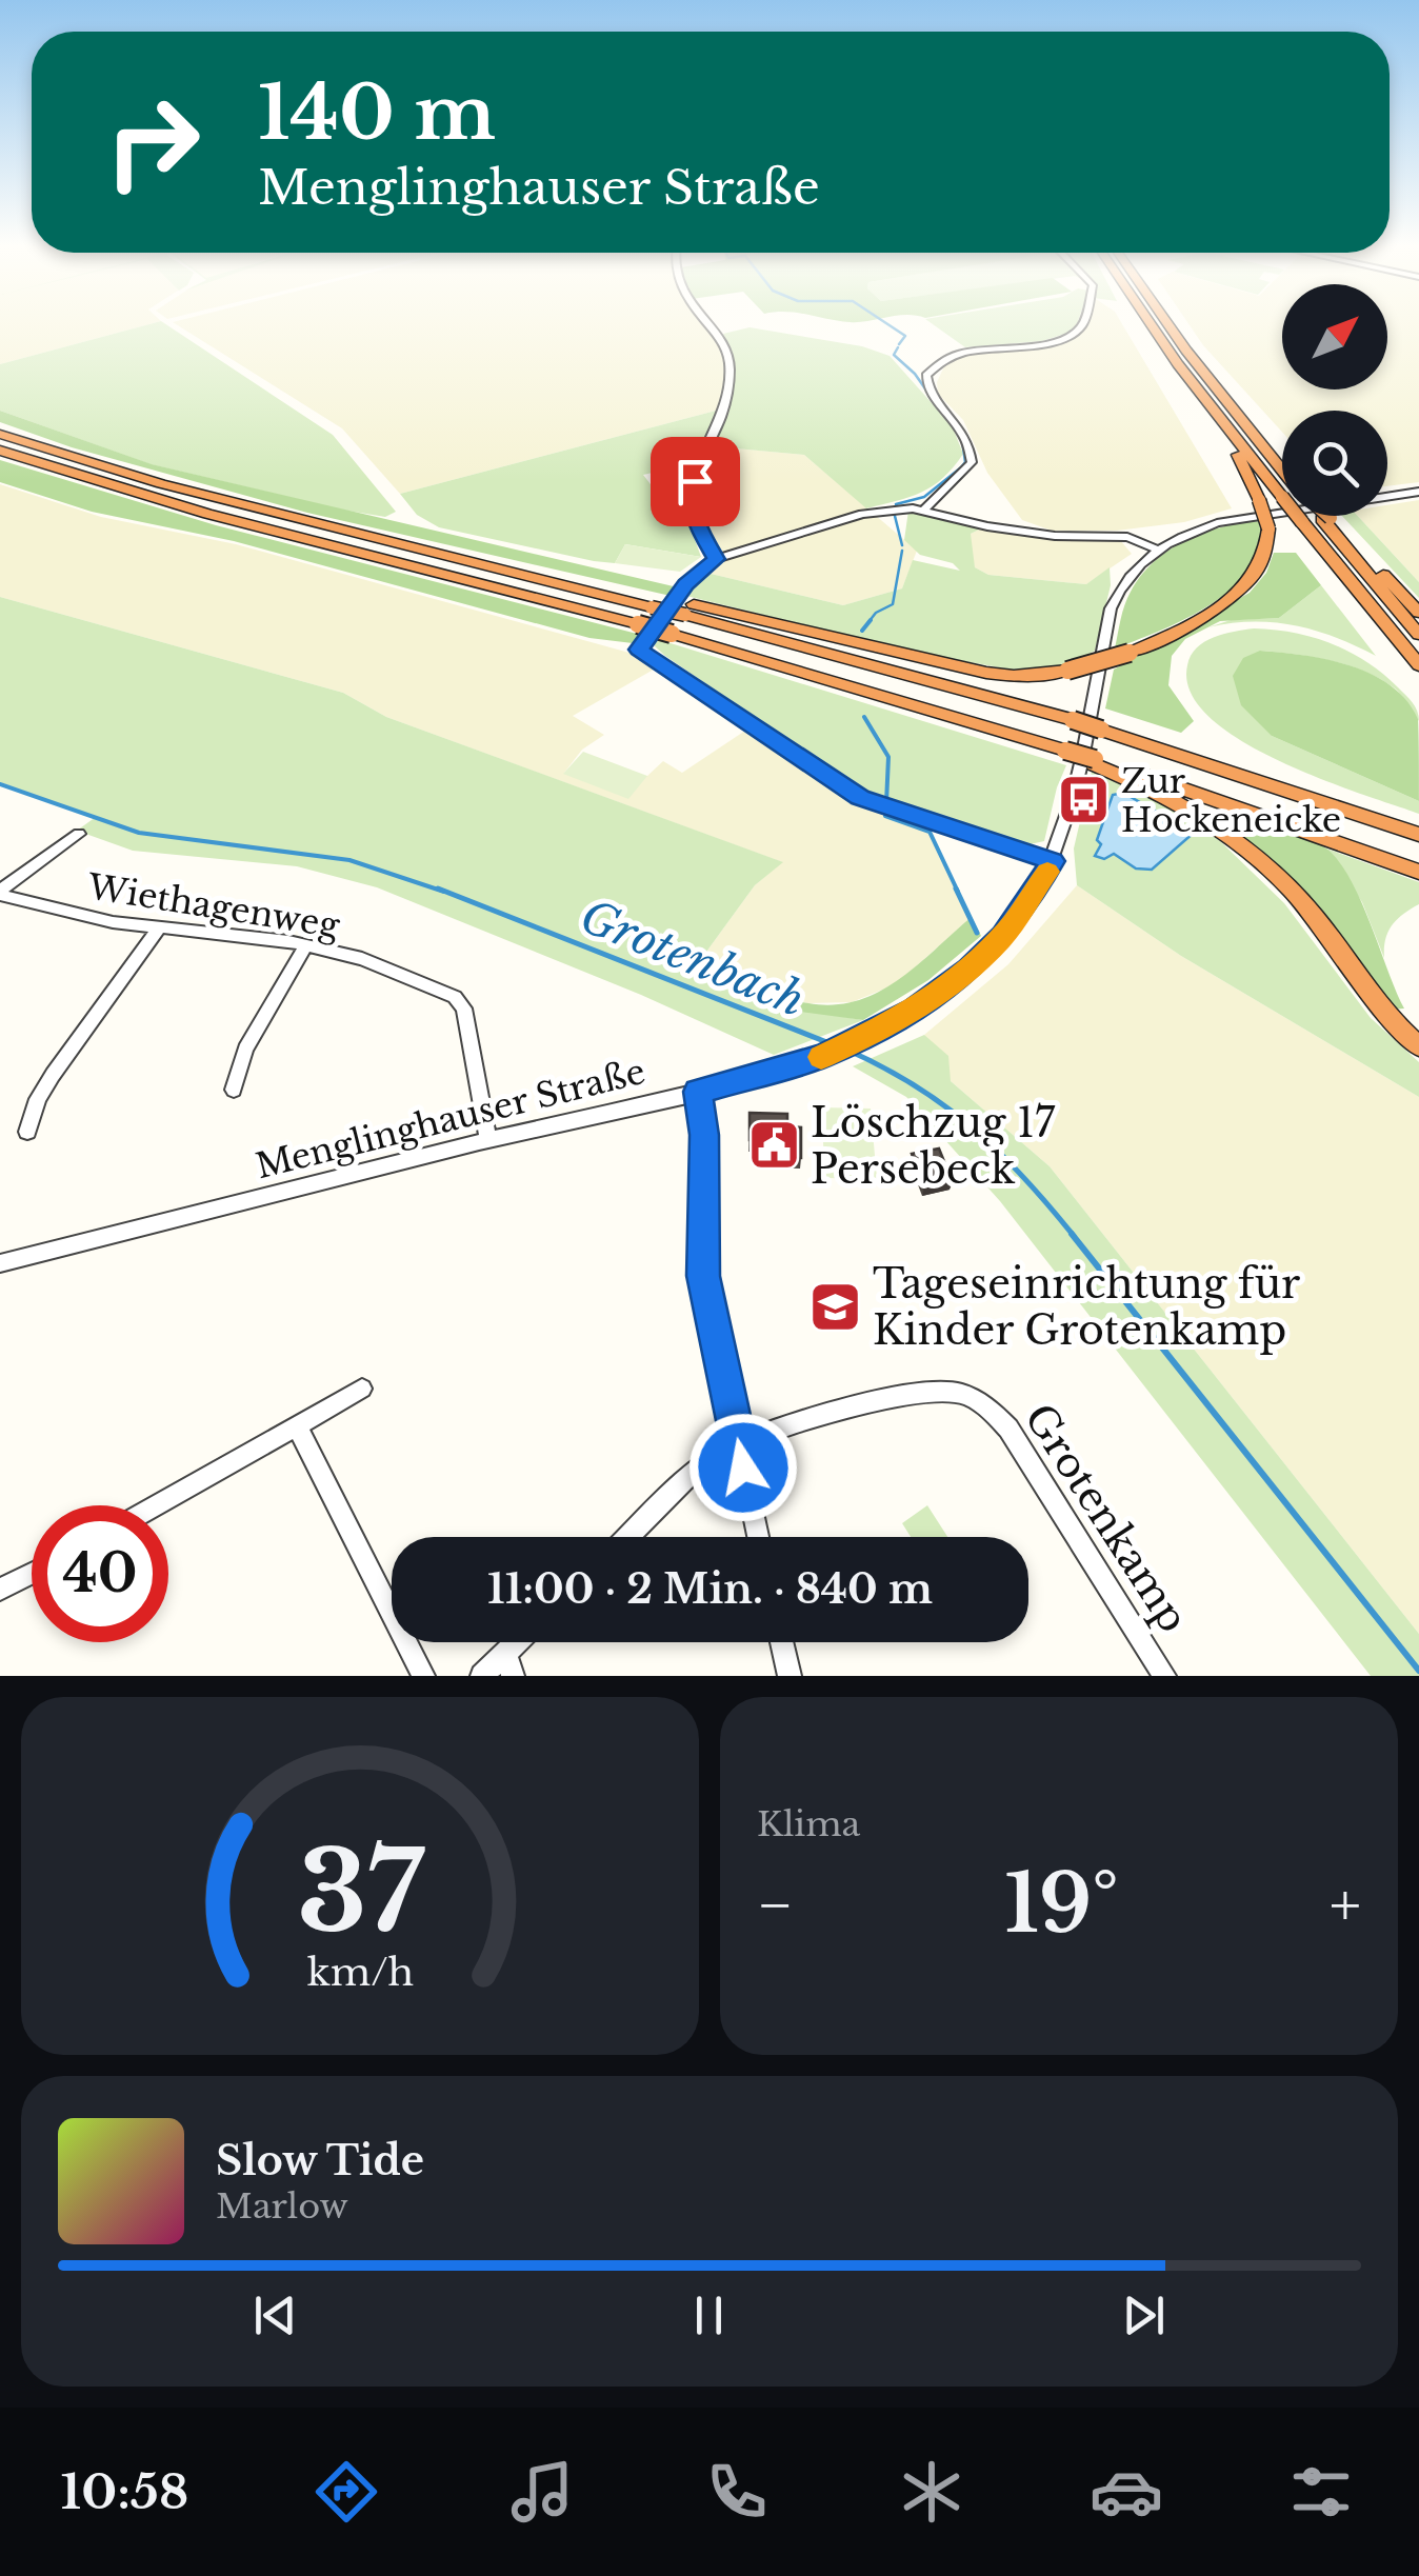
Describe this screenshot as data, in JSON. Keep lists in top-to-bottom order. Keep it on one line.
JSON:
{"streets":{"street":["Wiethagenweg","Menglinghauser Straße","Grotenkamp"]},"crossings":[["Wiethagenweg","Menglinghauser Straße"]],"water":["Grotenbach"],"places":{"bus stop":["Zur Hockeneicke"],"public building":["Löschzug 17 Persebeck"],"school or university":["Tageseinrichtung für Kinder Grotenkamp"]},"north":"top right","page":{"turn":["140 m","Menglinghauser Straße"],"limit":"40","trip":"11:00 · 2 Min. · 840 m","tile":"Klima","heat":["−","19°","+"],"song":["Slow Tide","Marlow"],"tabs":"10:58","gauge":["37","km/h"]}}
